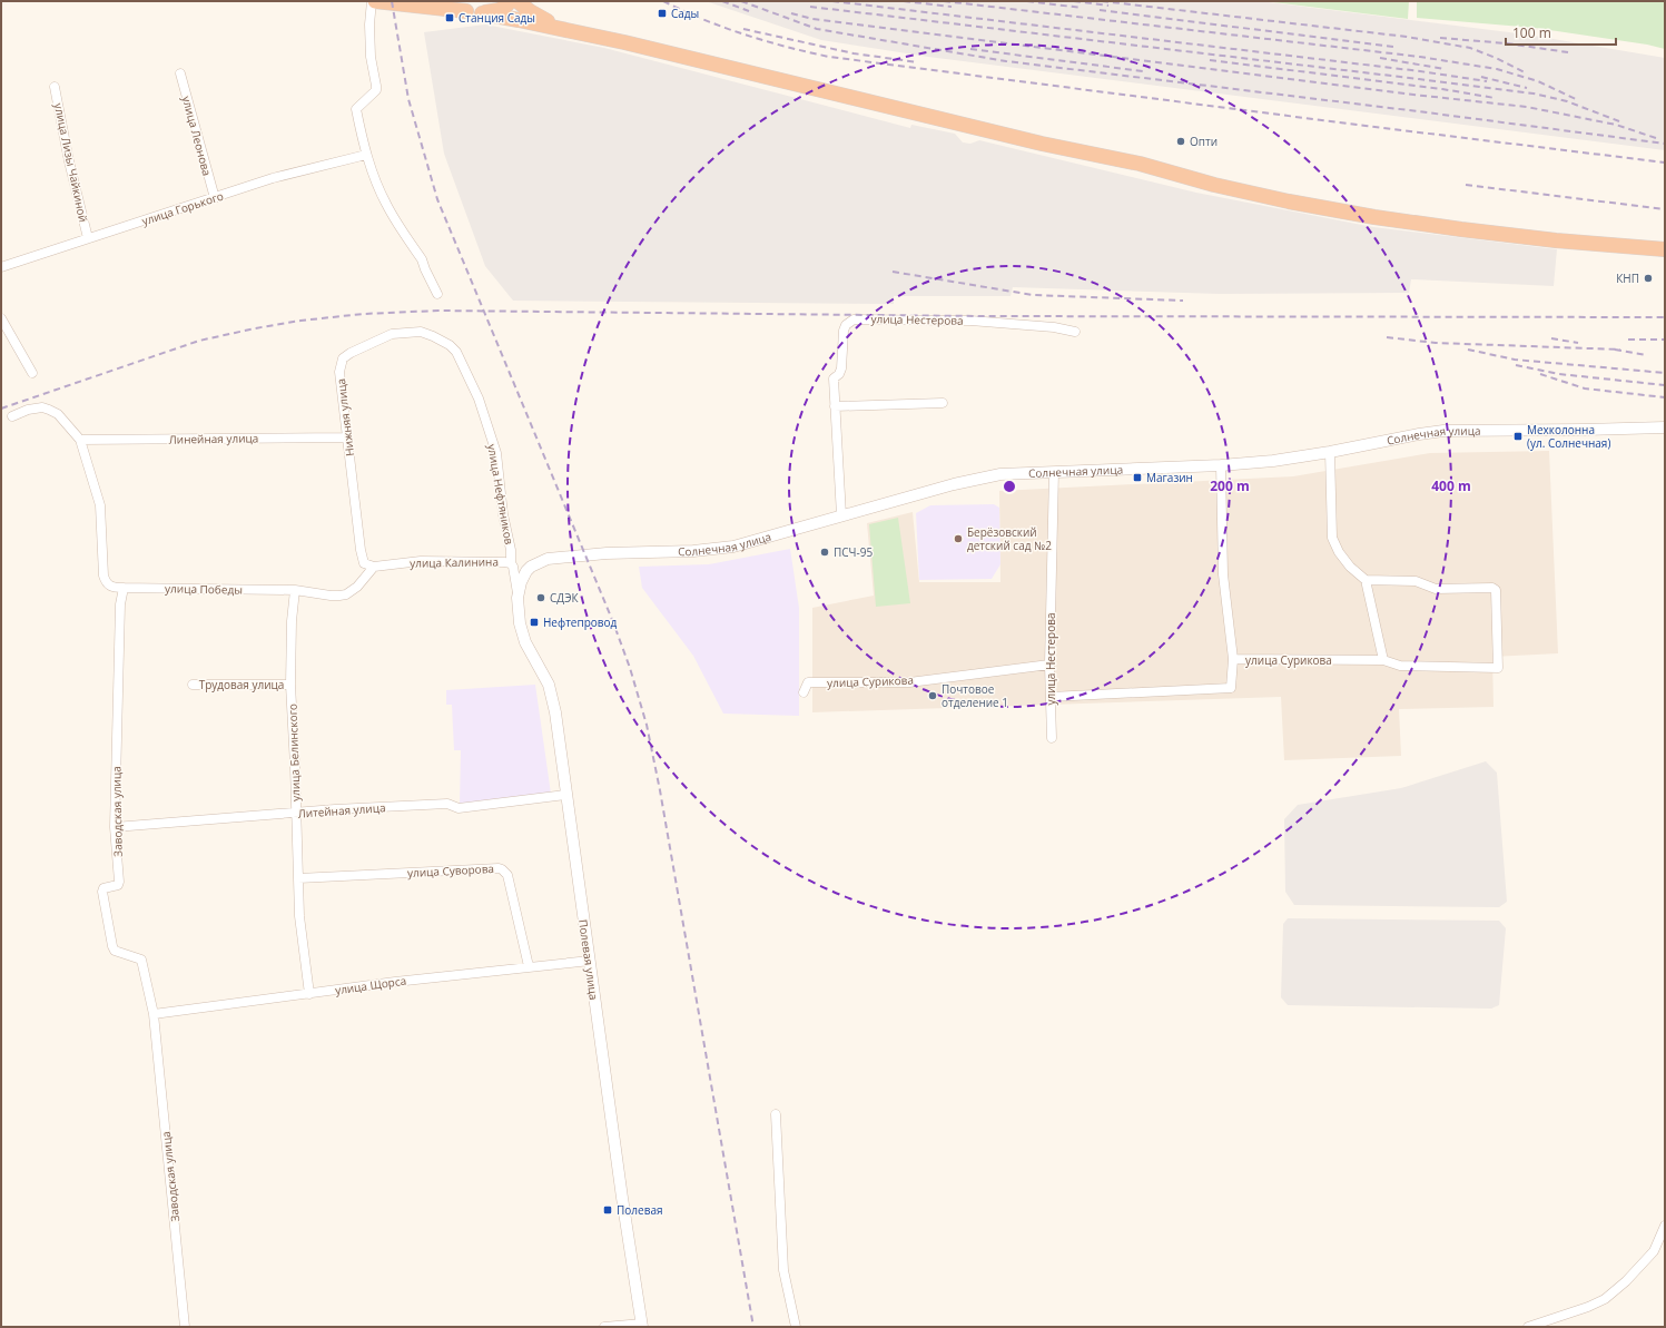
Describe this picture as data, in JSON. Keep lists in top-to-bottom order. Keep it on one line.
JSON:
{"streets":{"street":["улица Леонова","улица Лизы Чайкиной","улица Горького","улица Нестерова","Нижняя улица","Солнечная улица","Линейная улица","улица Нефтяников","улица Калинина","улица Победы","улица Сурикова","Трудовая улица","улица Белинского","Литейная улица","Заводская улица","улица Суворова","Полевая улица","улица Щорса"]},"crossings":[["улица Леонова","улица Горького"],["улица Лизы Чайкиной","улица Горького"],["улица Нестерова","Солнечная улица"],["улица Нестерова","улица Сурикова"],["Нижняя улица","Линейная улица"],["Нижняя улица","улица Нефтяников"],["Нижняя улица","улица Калинина"],["Солнечная улица","улица Калинина"],["Солнечная улица","Полевая улица"],["Линейная улица","улица Победы"],["улица Нефтяников","улица Калинина"],["улица Калинина","Полевая улица"],["улица Победы","улица Белинского"],["улица Победы","Заводская улица"],["Трудовая улица","улица Белинского"],["улица Белинского","Литейная улица"],["улица Белинского","улица Суворова"],["улица Белинского","улица Щорса"],["Литейная улица","Заводская улица"],["Литейная улица","Полевая улица"],["Заводская улица","улица Щорса"],["улица Суворова","улица Щорса"],["Полевая улица","улица Щорса"]],"places":{"transit":["Сады","Станция Сады","Мехколонна (ул. Солнечная)","Магазин","Нефтепровод","Полевая"],"other":["Опти","КНП","Берёзовский детский сад №2","ПСЧ-95","СДЭК","Почтовое отделение 1"]},"scale_bar":"100 m","rings":["200 m","400 m"]}
